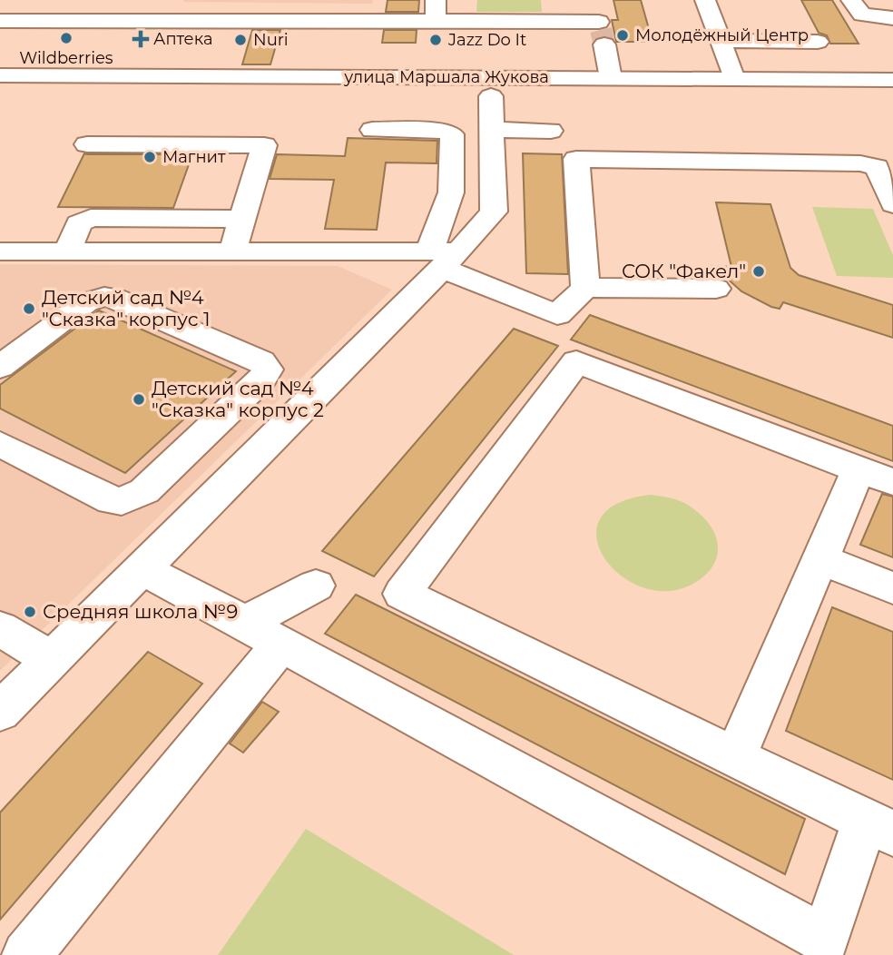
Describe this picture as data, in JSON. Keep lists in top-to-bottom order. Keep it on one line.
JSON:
{"streets":{"main road":["улица Маршала Жукова"]},"places":{"other":["Молодёжный Центр","Wildberries","Nuri","Jazz Do It","Магнит","СОК \"Факел\"","Детский сад №4 \"Сказка\" корпус 1","Детский сад №4 \"Сказка\" корпус 2","Средняя школа №9"],"health":["Аптека"]}}
